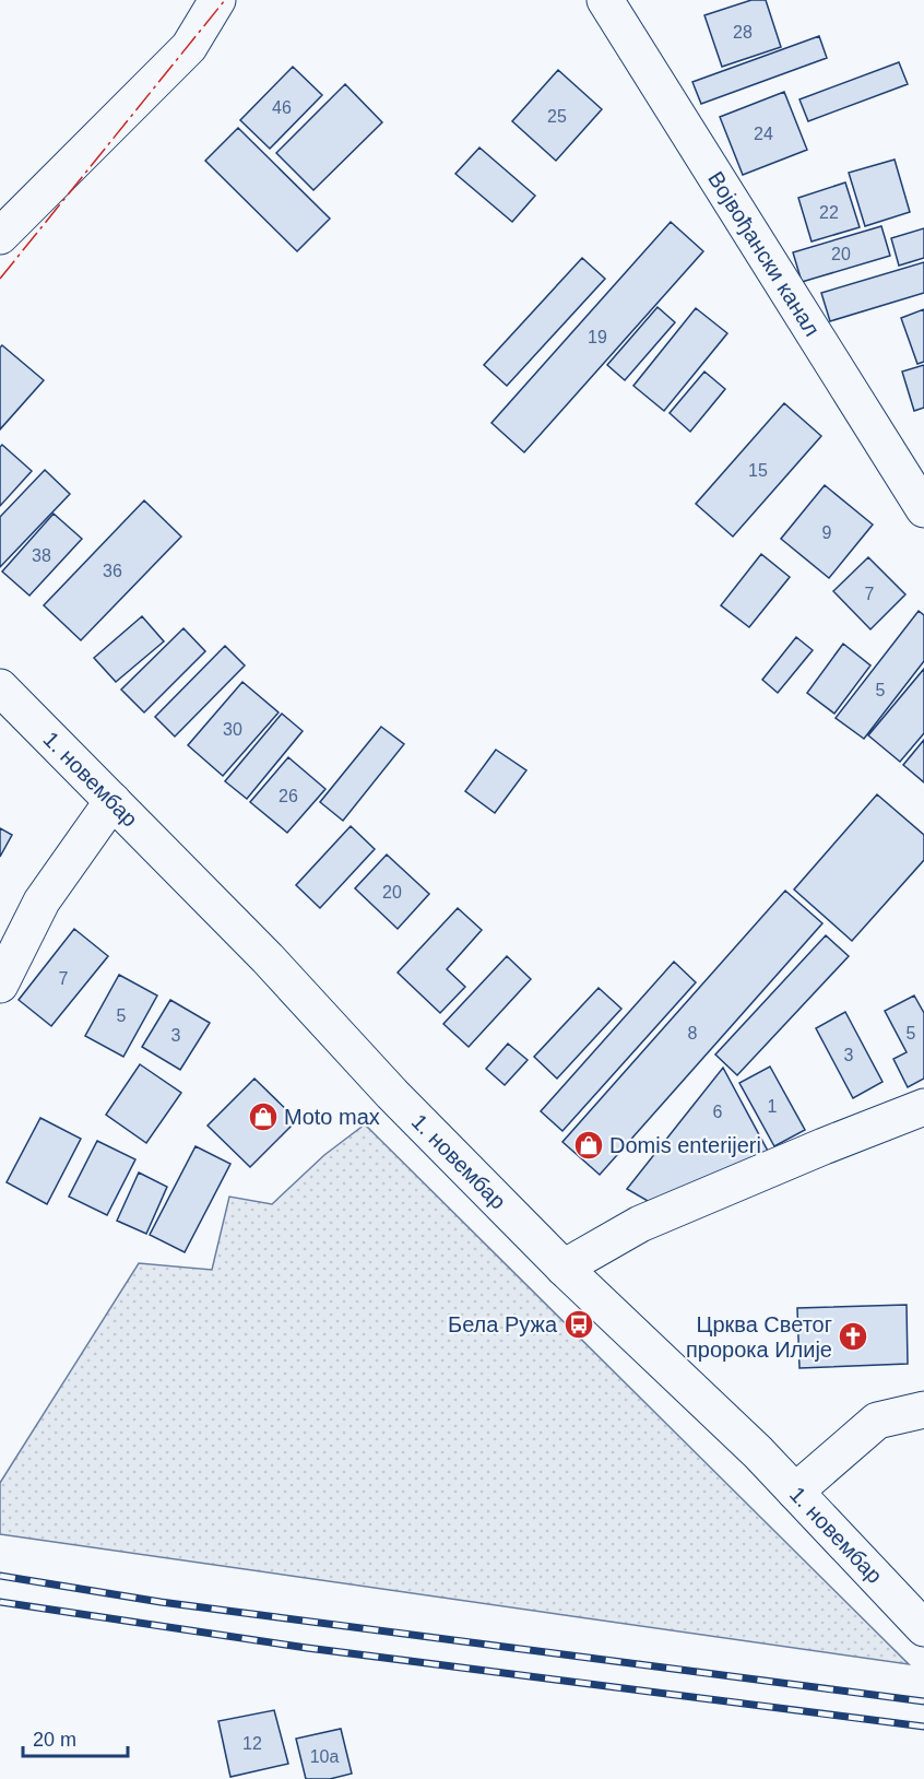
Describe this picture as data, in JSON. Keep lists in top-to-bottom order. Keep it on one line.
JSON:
{"streets":{"main road":["Војвођански канал","1. новембар"]},"places":{"shop":["Moto max","Domis enterijeri"],"bus stop":["Бела Ружа"],"church":["Црква Светог пророка Илије"]},"house_numbers":["28","46","25","24","22","20","19","15","9","38","36","7","5","30","26","20","7","5","8","5","3","3","1","6","12","10a"],"scale_bar":"20 m"}
